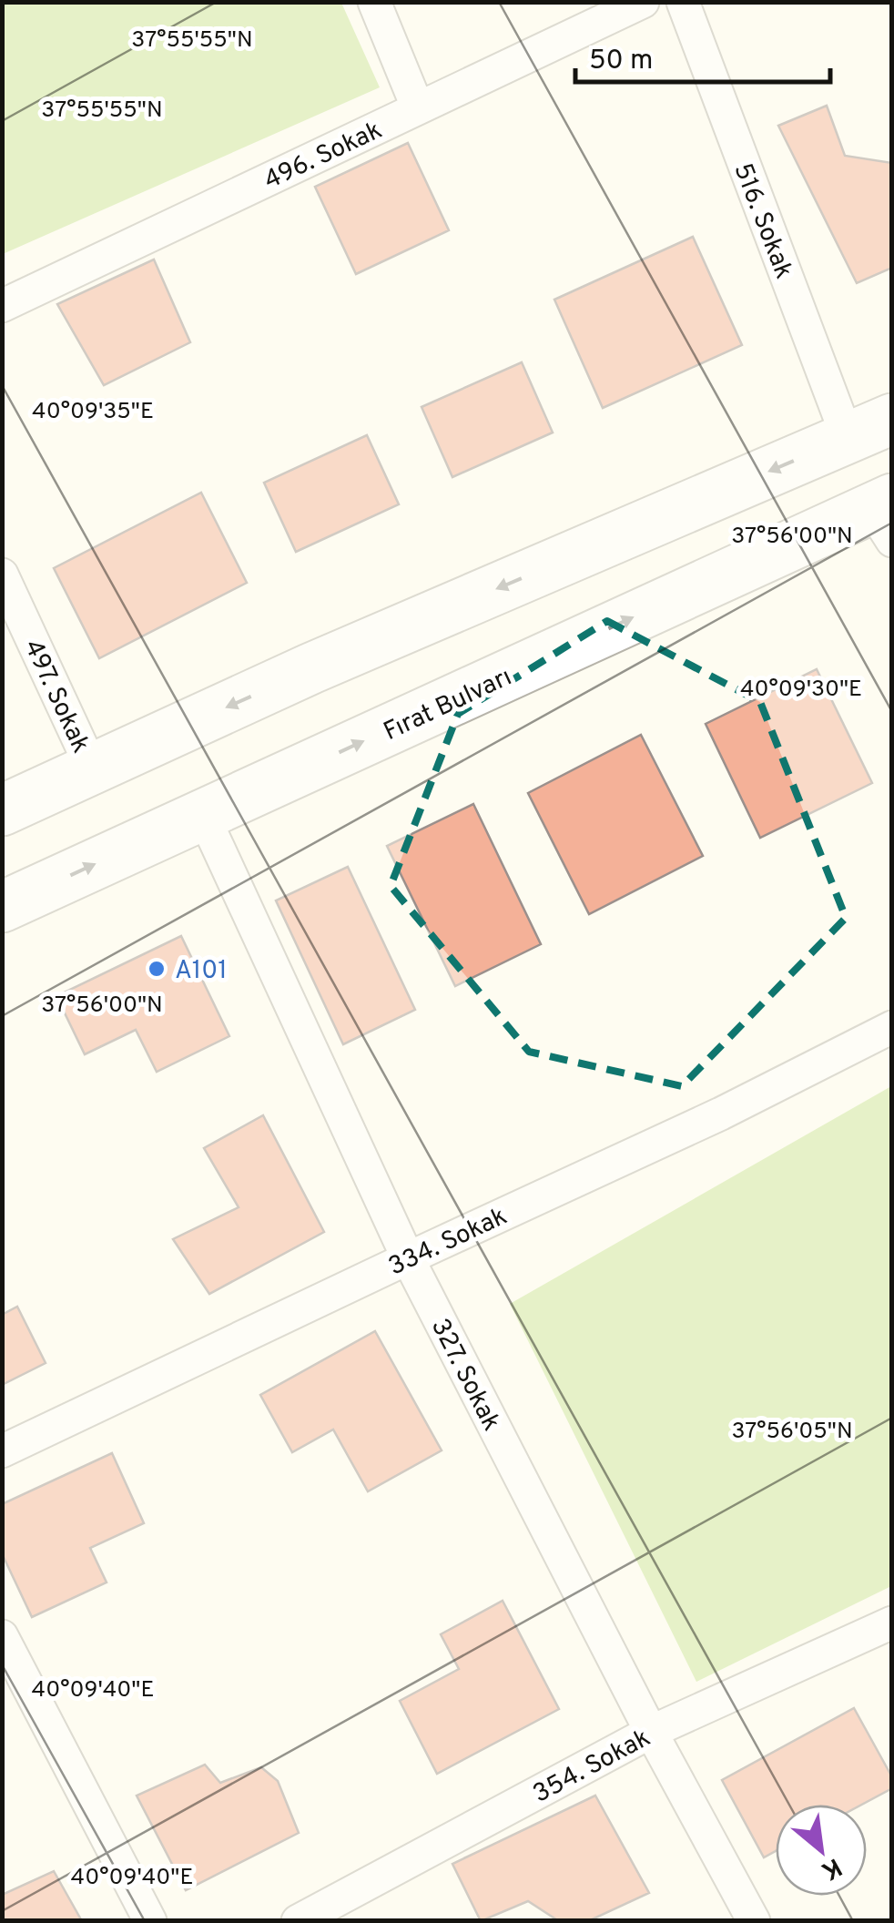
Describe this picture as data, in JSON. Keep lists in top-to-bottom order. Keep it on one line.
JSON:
{"streets":{"main road":["Fırat Bulvarı"],"street":["496. Sokak","516. Sokak","497. Sokak","334. Sokak","327. Sokak","354. Sokak"]},"crossings":[["Fırat Bulvarı","327. Sokak"],["334. Sokak","327. Sokak"],["327. Sokak","354. Sokak"]],"places":["A101"],"scale_bar":"50 m","north":"bottom right","coordinates":["37°55'55\"N","40°09'35\"E","37°56'00\"N","40°09'30\"E","37°56'05\"N","40°09'40\"E"]}
